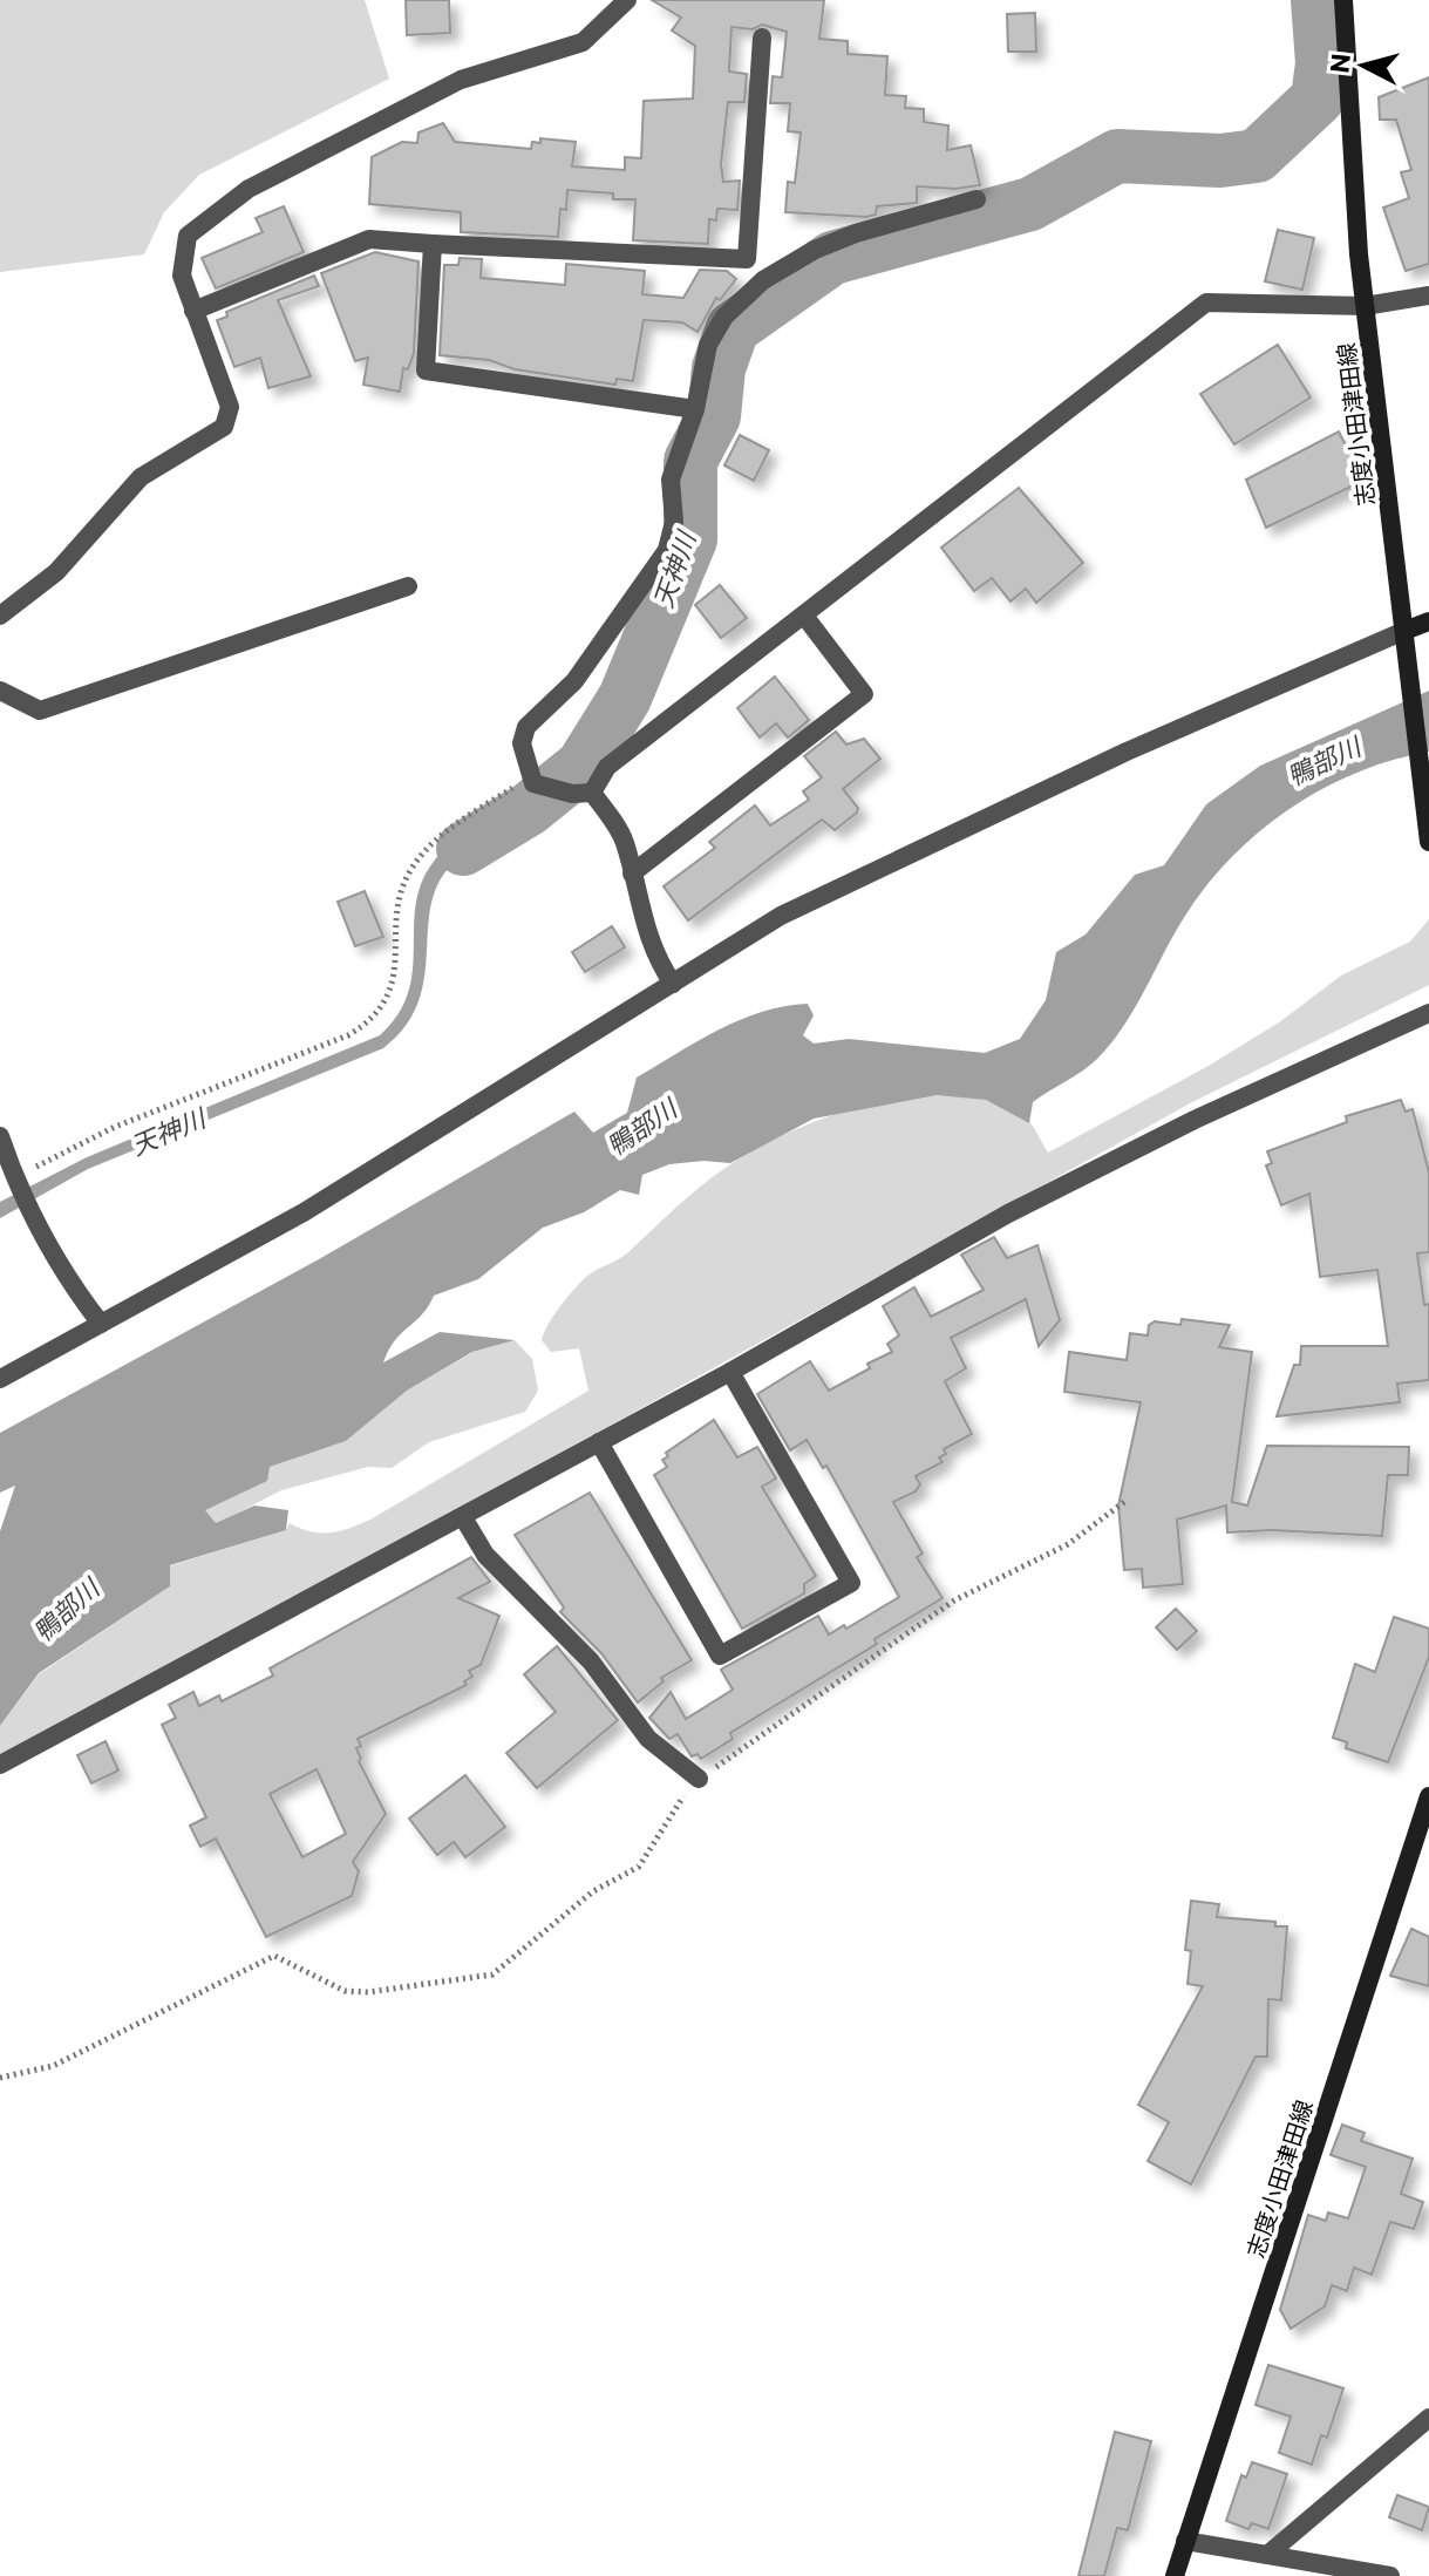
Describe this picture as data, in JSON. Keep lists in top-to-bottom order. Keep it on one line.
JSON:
{"streets":{"main road":["志度小田津田線"]},"water":["天神川","鴨部川"],"north":"left"}
